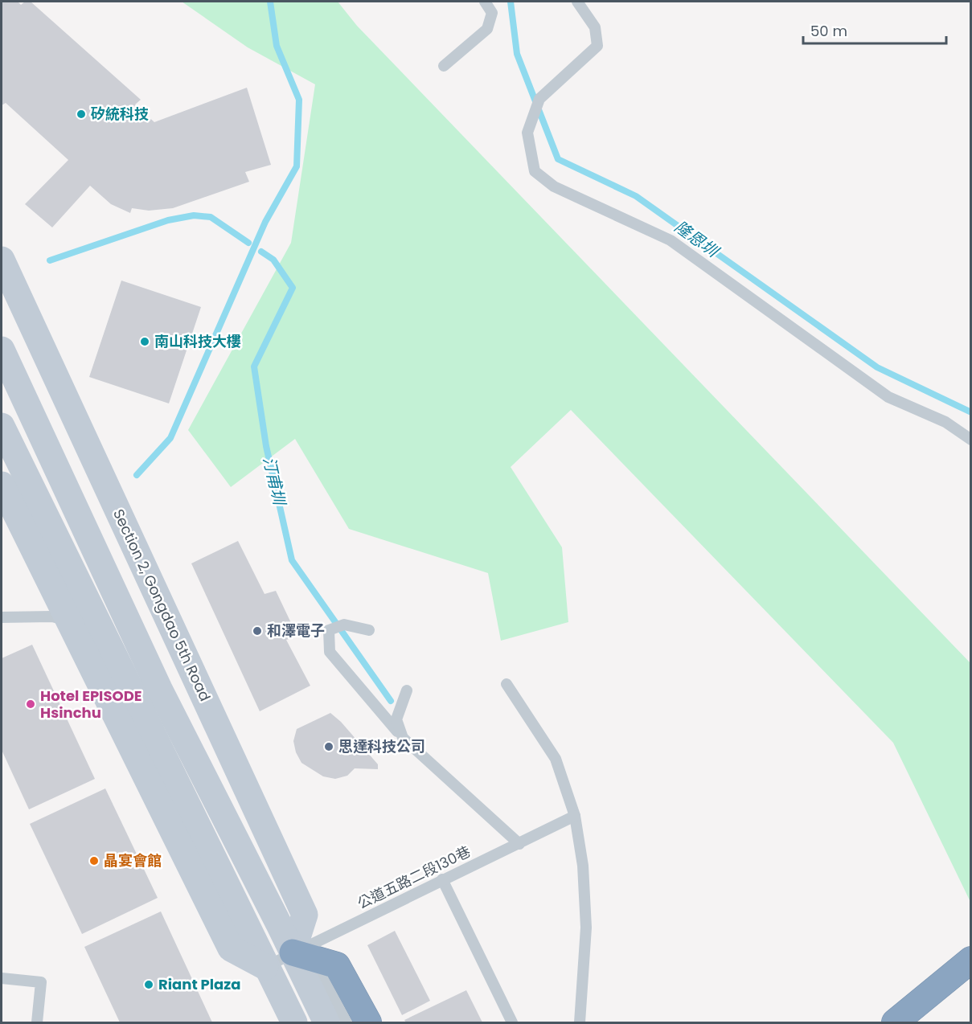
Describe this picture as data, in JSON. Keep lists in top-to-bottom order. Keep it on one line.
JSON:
{"streets":{"street":["Section 2, Gongdao 5th Road"],"lane":["公道五路二段130巷"]},"crossings":[["Section 2, Gongdao 5th Road","公道五路二段130巷"]],"water":["隆恩圳","汀甫圳"],"places":["矽統科技","南山科技大樓","和澤電子","Hotel EPISODE Hsinchu","思達科技公司","晶宴會館","Riant Plaza"],"scale_bar":"50 m"}
